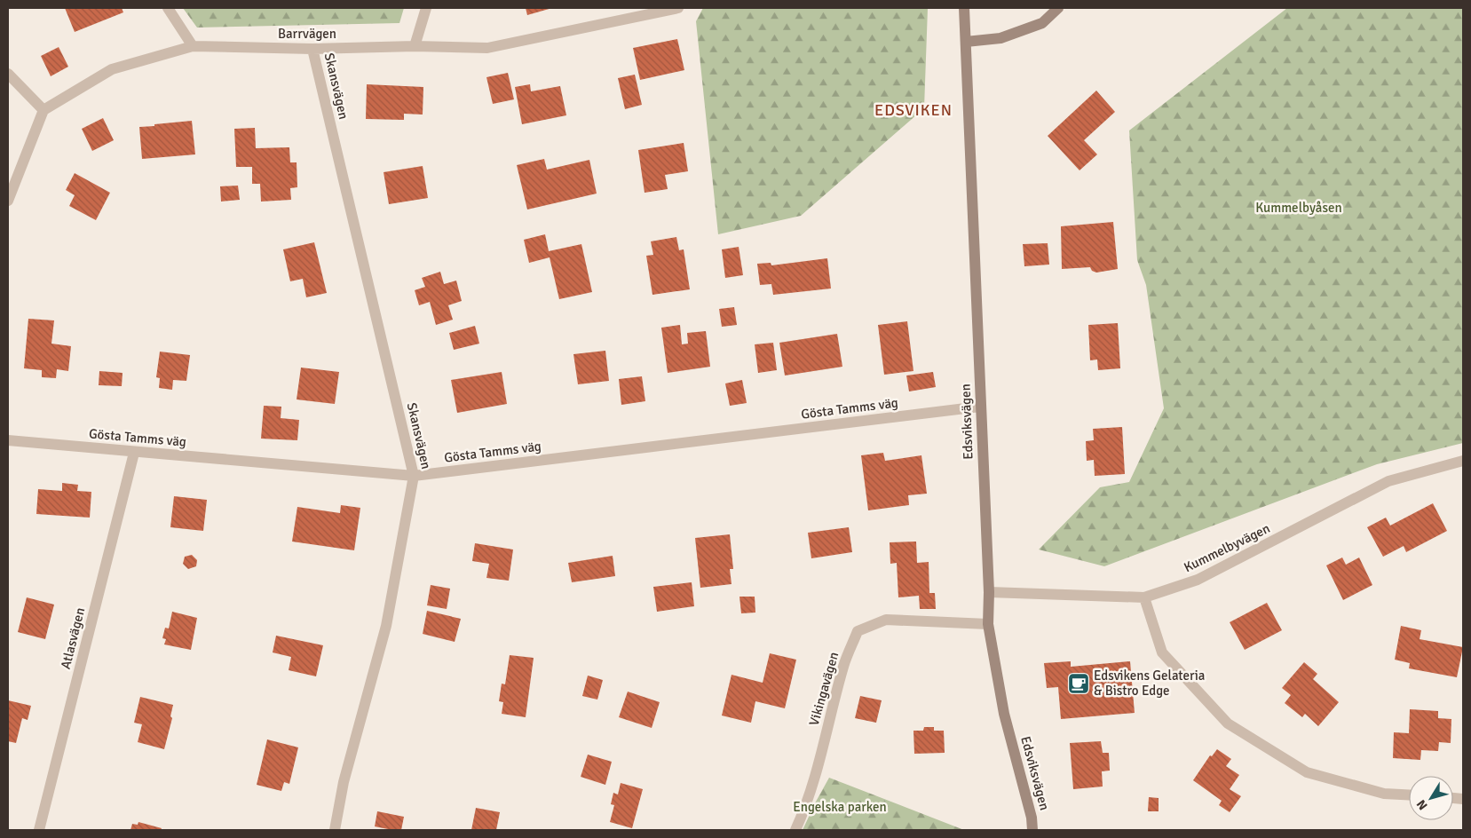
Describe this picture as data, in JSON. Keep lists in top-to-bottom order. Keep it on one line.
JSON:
{"streets":{"street":["Barrvägen","Skansvägen","Gösta Tamms väg","Edsviksvägen","Kummelbyvägen","Atlasvägen","Vikingavägen"]},"crossings":[["Barrvägen","Skansvägen"],["Skansvägen","Gösta Tamms väg"],["Gösta Tamms väg","Edsviksvägen"],["Gösta Tamms väg","Atlasvägen"],["Edsviksvägen","Kummelbyvägen"],["Edsviksvägen","Vikingavägen"]],"districts":["EDSVIKEN"],"parks":["Kummelbyåsen","Engelska parken"],"places":{"cafe":["Edsvikens Gelateria & Bistro Edge"]},"north":"bottom left"}
